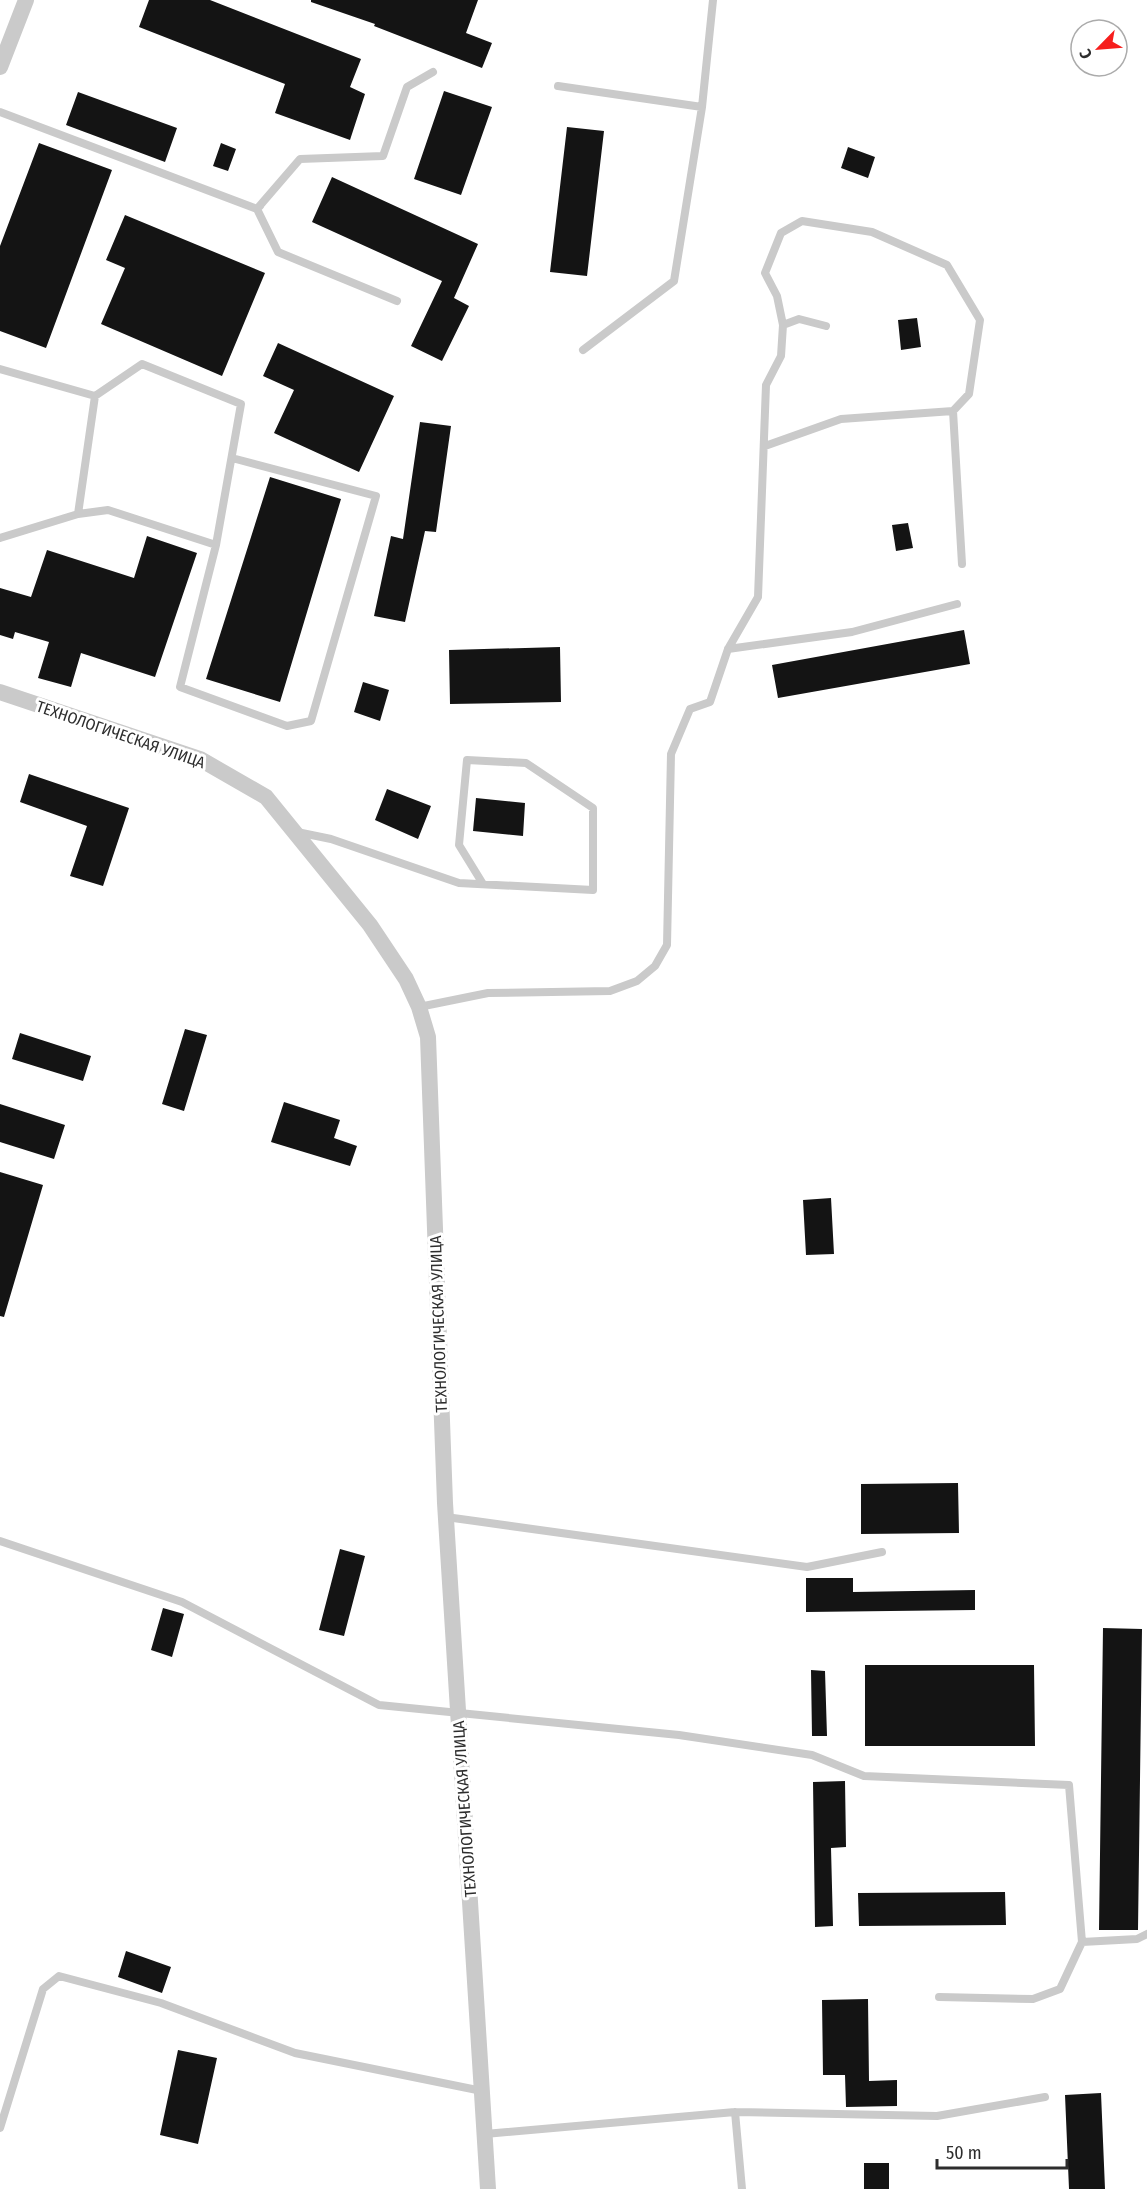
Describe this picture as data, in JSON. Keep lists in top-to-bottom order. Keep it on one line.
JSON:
{"streets":{"street":["ТЕХНОЛОГИЧЕСКАЯ УЛИЦА"]},"scale_bar":"50 m","north":"bottom left"}
